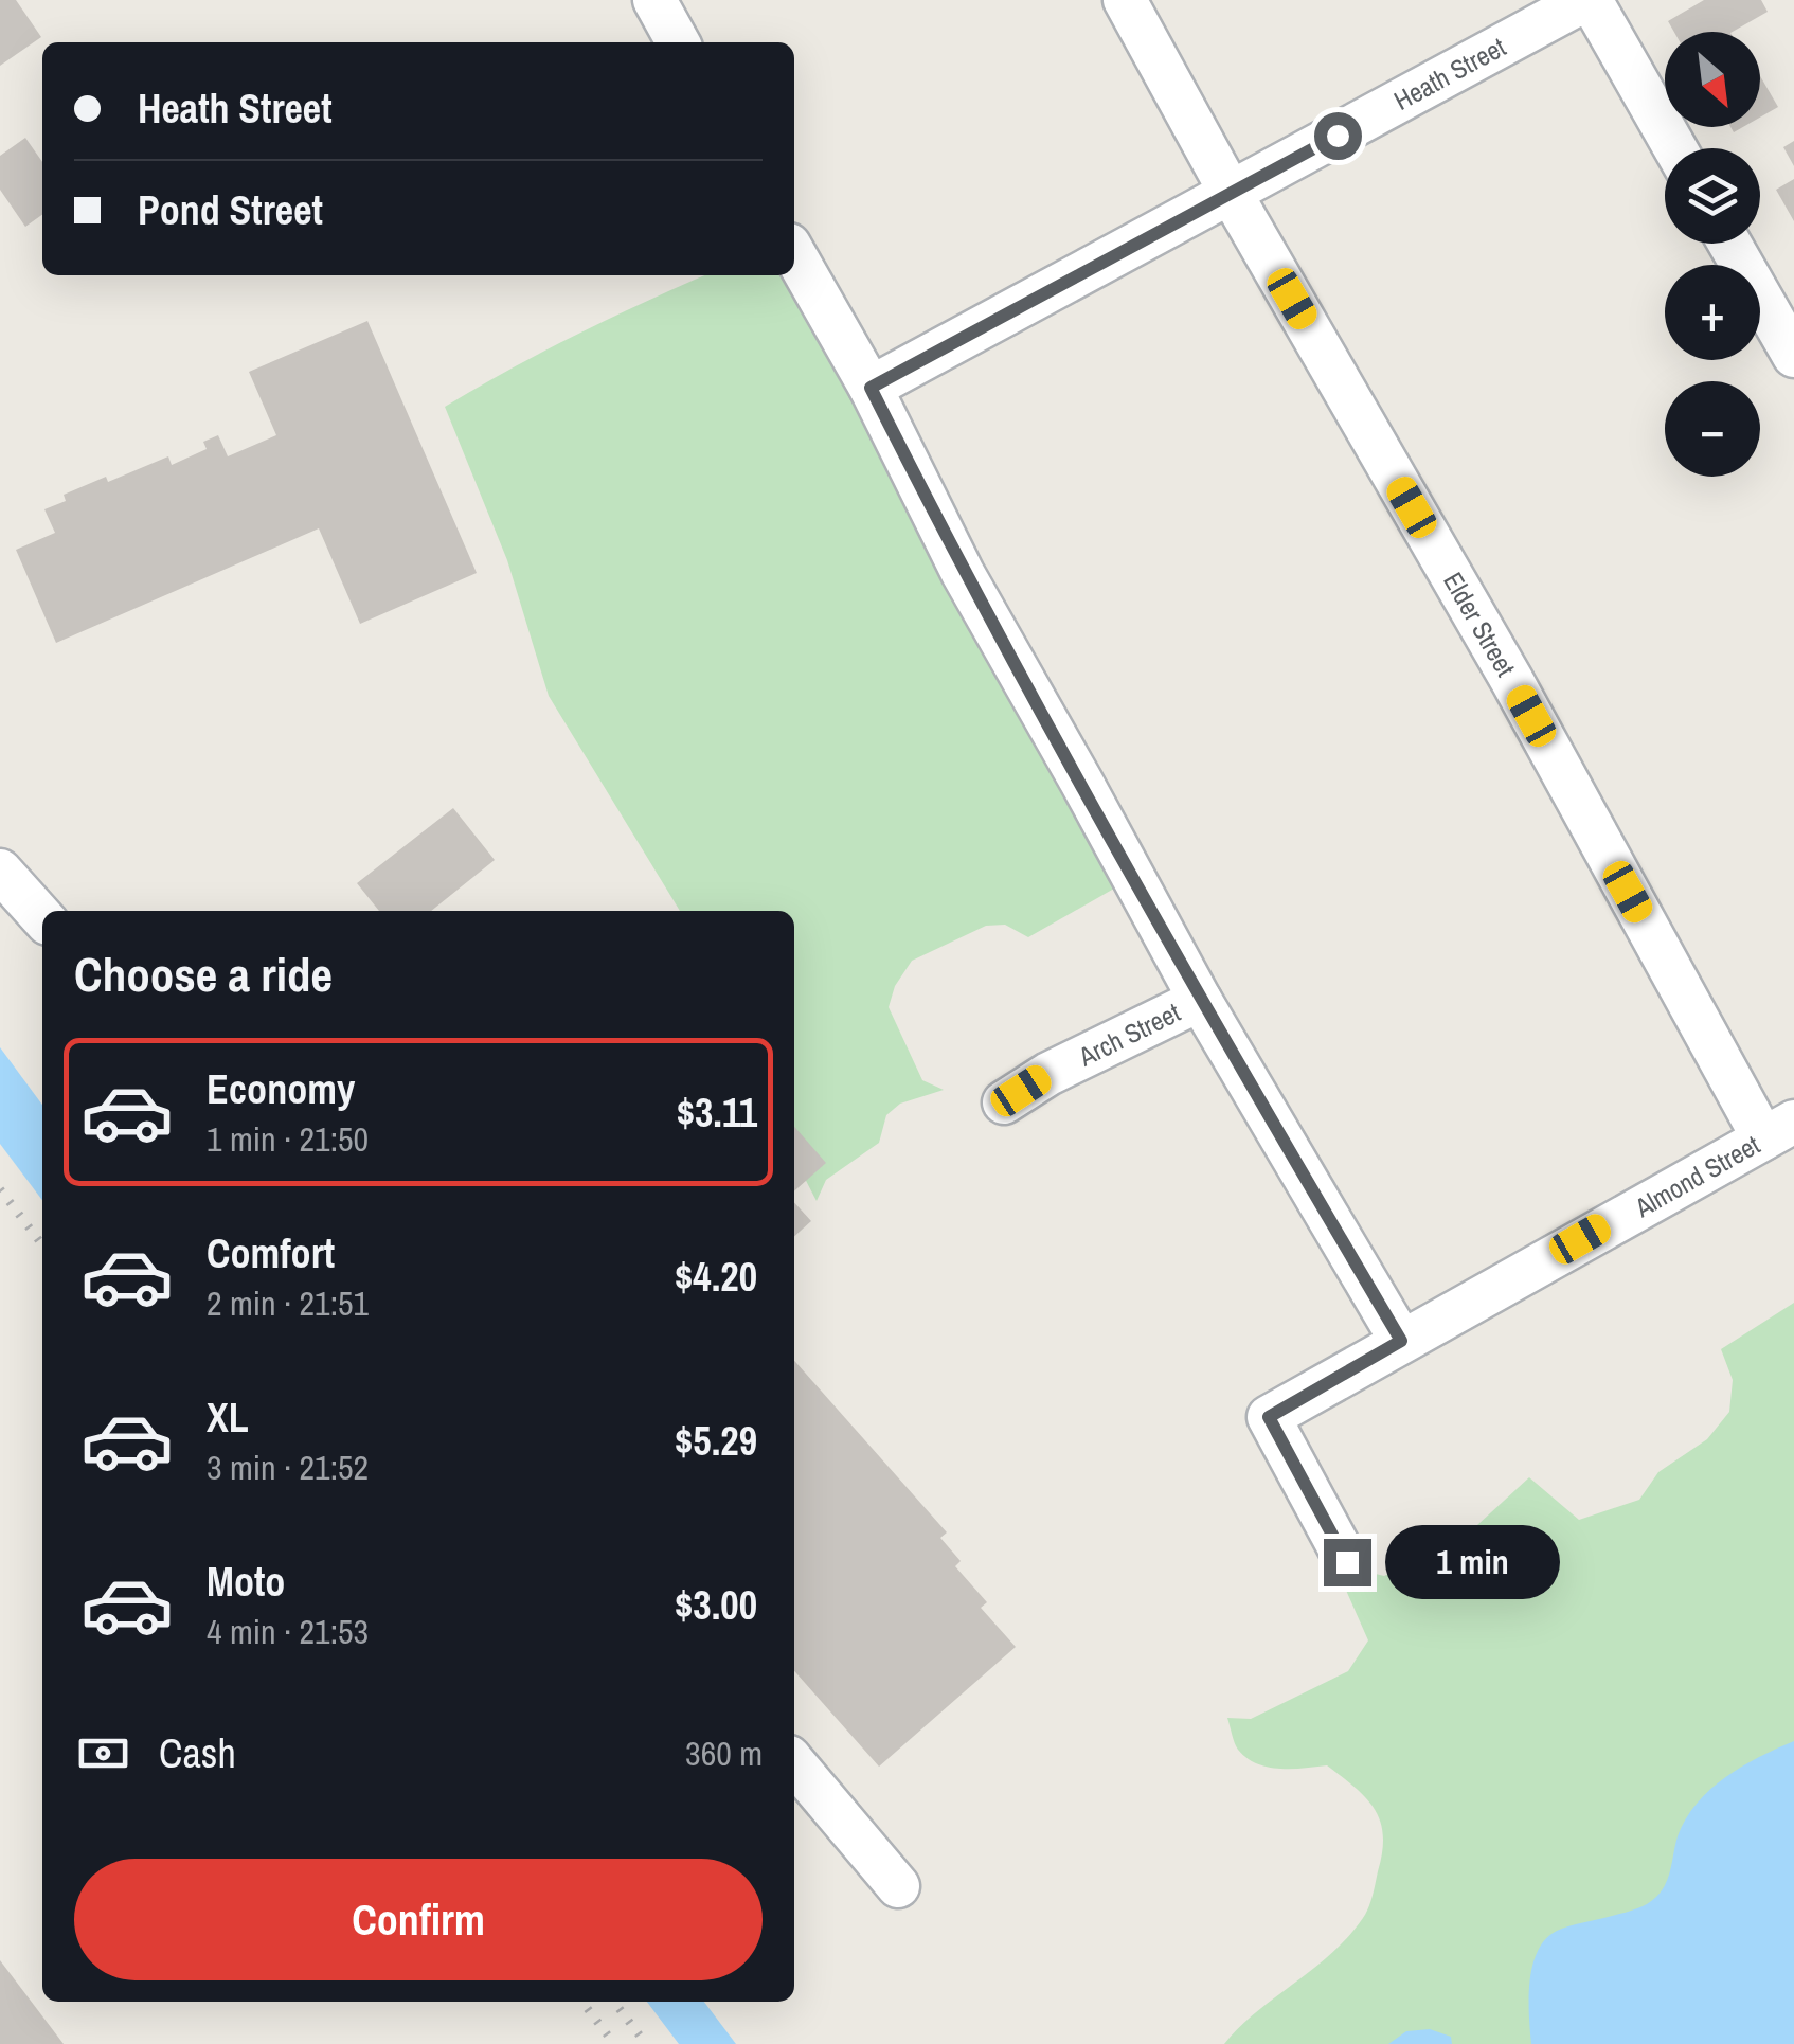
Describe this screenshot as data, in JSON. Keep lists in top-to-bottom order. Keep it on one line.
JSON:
{"streets":{"street":["Heath Street","Elder Street","Arch Street","Almond Street"]},"crossings":[["Heath Street","Elder Street"],["Elder Street","Almond Street"]],"north":"bottom right","page":{"map_buttons":["+","−"],"banner":["Heath Street","Pond Street"],"heading":"Choose a ride","list":[{"name":"Economy","note":"1 min · 21:50","value":"$3.11"},{"name":"Comfort","note":"2 min · 21:51","value":"$4.20"},{"name":"XL","note":"3 min · 21:52","value":"$5.29"},{"name":"Moto","note":"4 min · 21:53","value":"$3.00"}],"bubble":"1 min","pay":["Cash","360 m"],"buttons":"Confirm"}}
